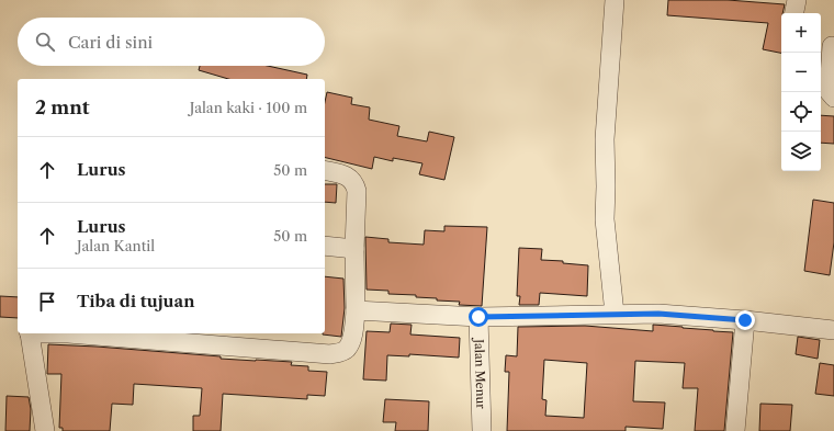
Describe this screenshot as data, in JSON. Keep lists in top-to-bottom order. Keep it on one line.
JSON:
{"streets":{"street":["Jalan Menur"]},"page":{"map_buttons":["+","−"],"search":"Cari di sini","heading":["2 mnt","Jalan kaki · 100 m"],"list":[["Lurus","50 m"],["Lurus","Jalan Kantil","50 m"],"Tiba di tujuan"]}}
